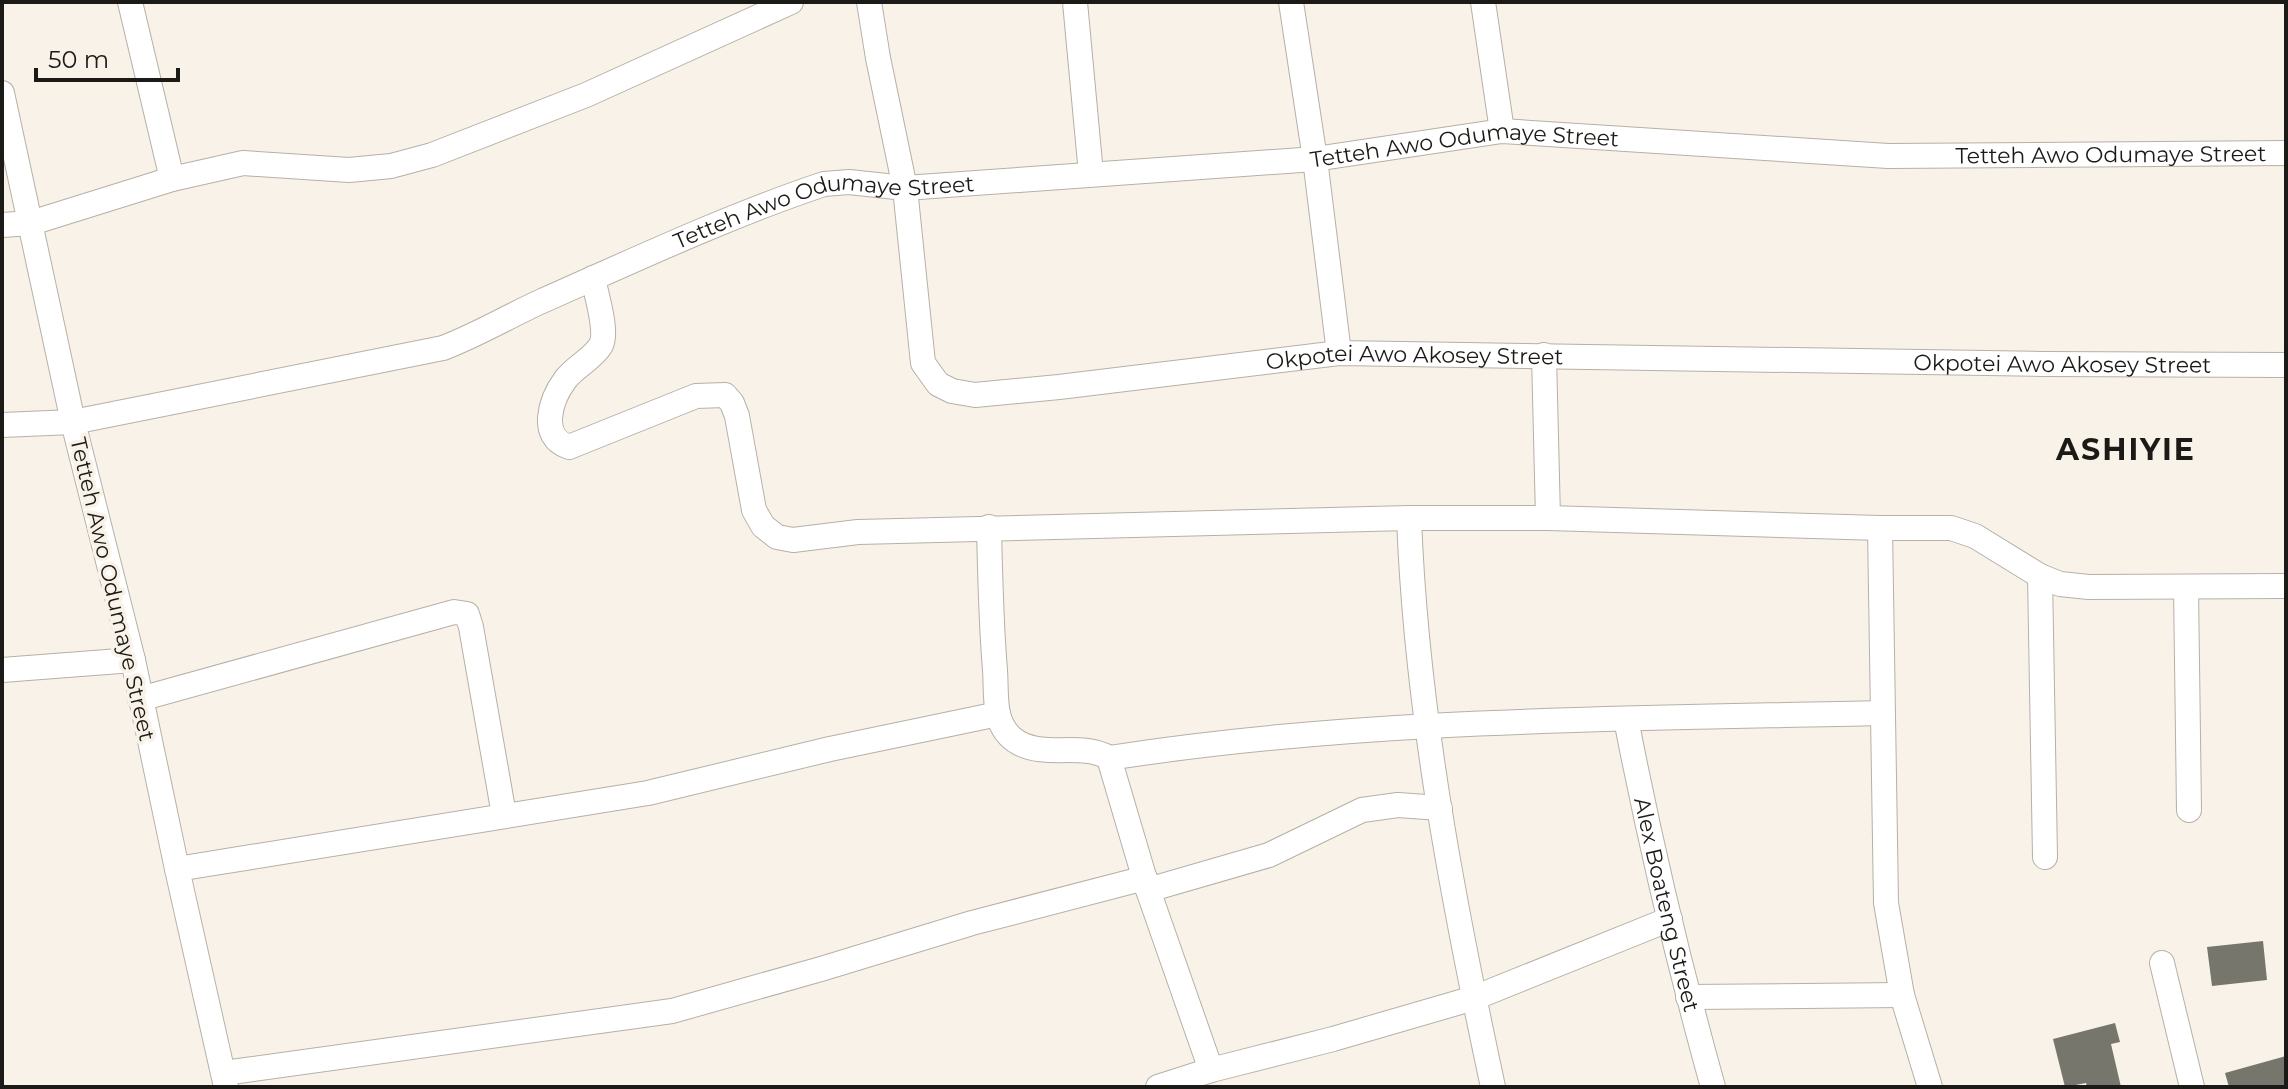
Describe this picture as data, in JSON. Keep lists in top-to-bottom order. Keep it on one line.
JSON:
{"streets":{"street":["Tetteh Awo Odumaye Street","Okpotei Awo Akosey Street","Alex Boateng Street"]},"crossings":[["Tetteh Awo Odumaye Street","Okpotei Awo Akosey Street"]],"districts":["ASHIYIE"],"scale_bar":"50 m"}
